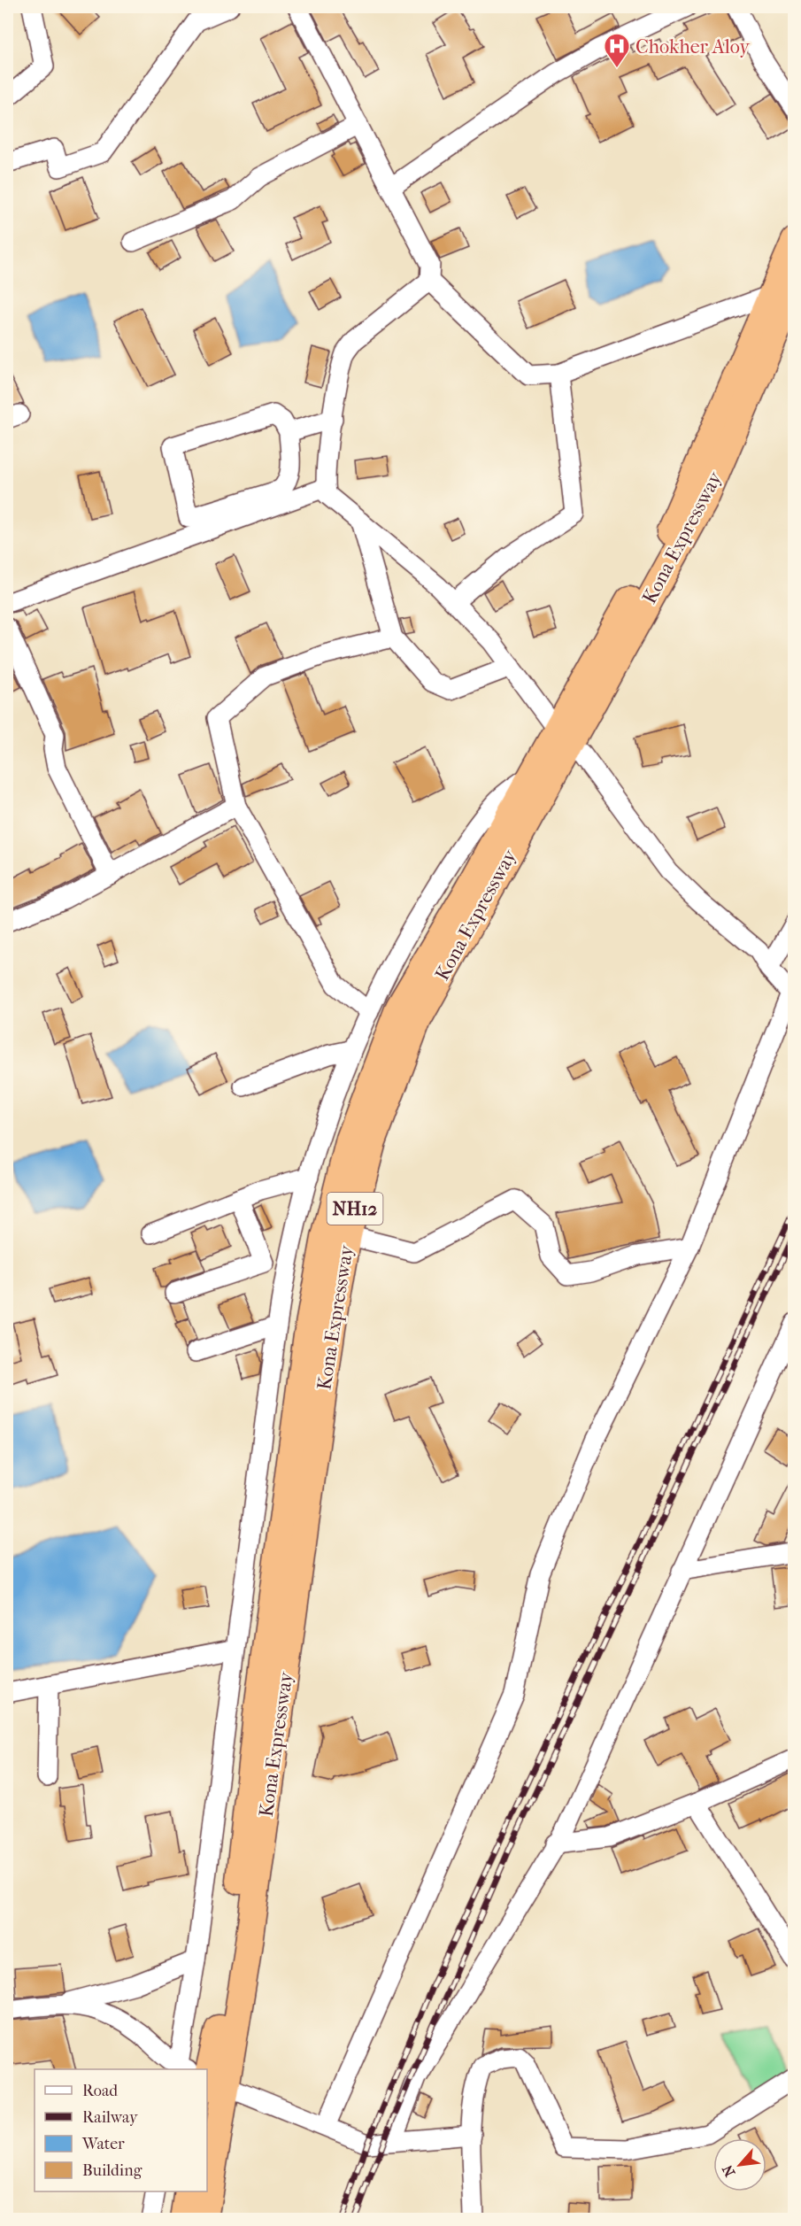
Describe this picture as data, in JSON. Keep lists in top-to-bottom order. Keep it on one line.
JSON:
{"streets":{"highway":["Kona Expressway","NH12"]},"places":{"hospital":["Chokher Aloy"]},"legend":["Road","Railway","Water","Building"],"north":"bottom left"}
